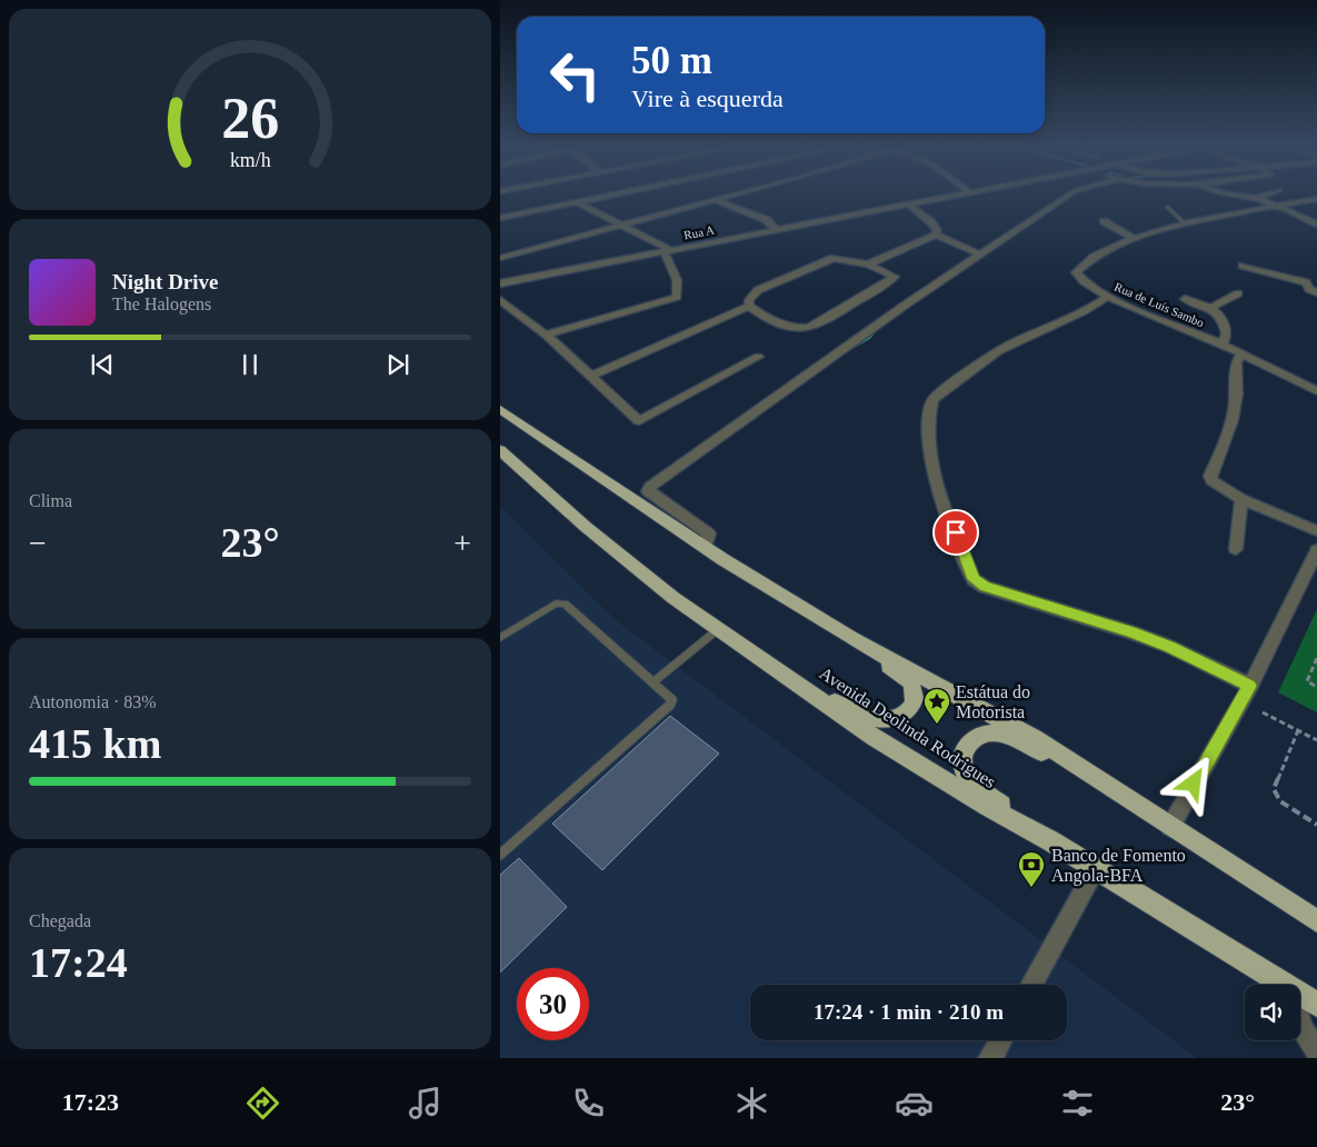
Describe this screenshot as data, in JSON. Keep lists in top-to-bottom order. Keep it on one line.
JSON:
{"streets":{"highway":["Avenida Deolinda Rodrigues"],"street":["Rua A","Rua de Luís Sambo"]},"places":{"place":["Estátua do Motorista"],"bank":["Banco de Fomento Angola-BFA"]},"page":{"turn":["50 m","Vire à esquerda"],"song":["Night Drive","The Halogens"],"tile":["Clima",["Autonomia · 83%","415 km"],["Chegada","17:24"]],"heat":["−","23°","+"],"limit":"30","trip":"17:24 · 1 min · 210 m","tabs":["17:23","23°"],"gauge":["26","km/h"]}}
